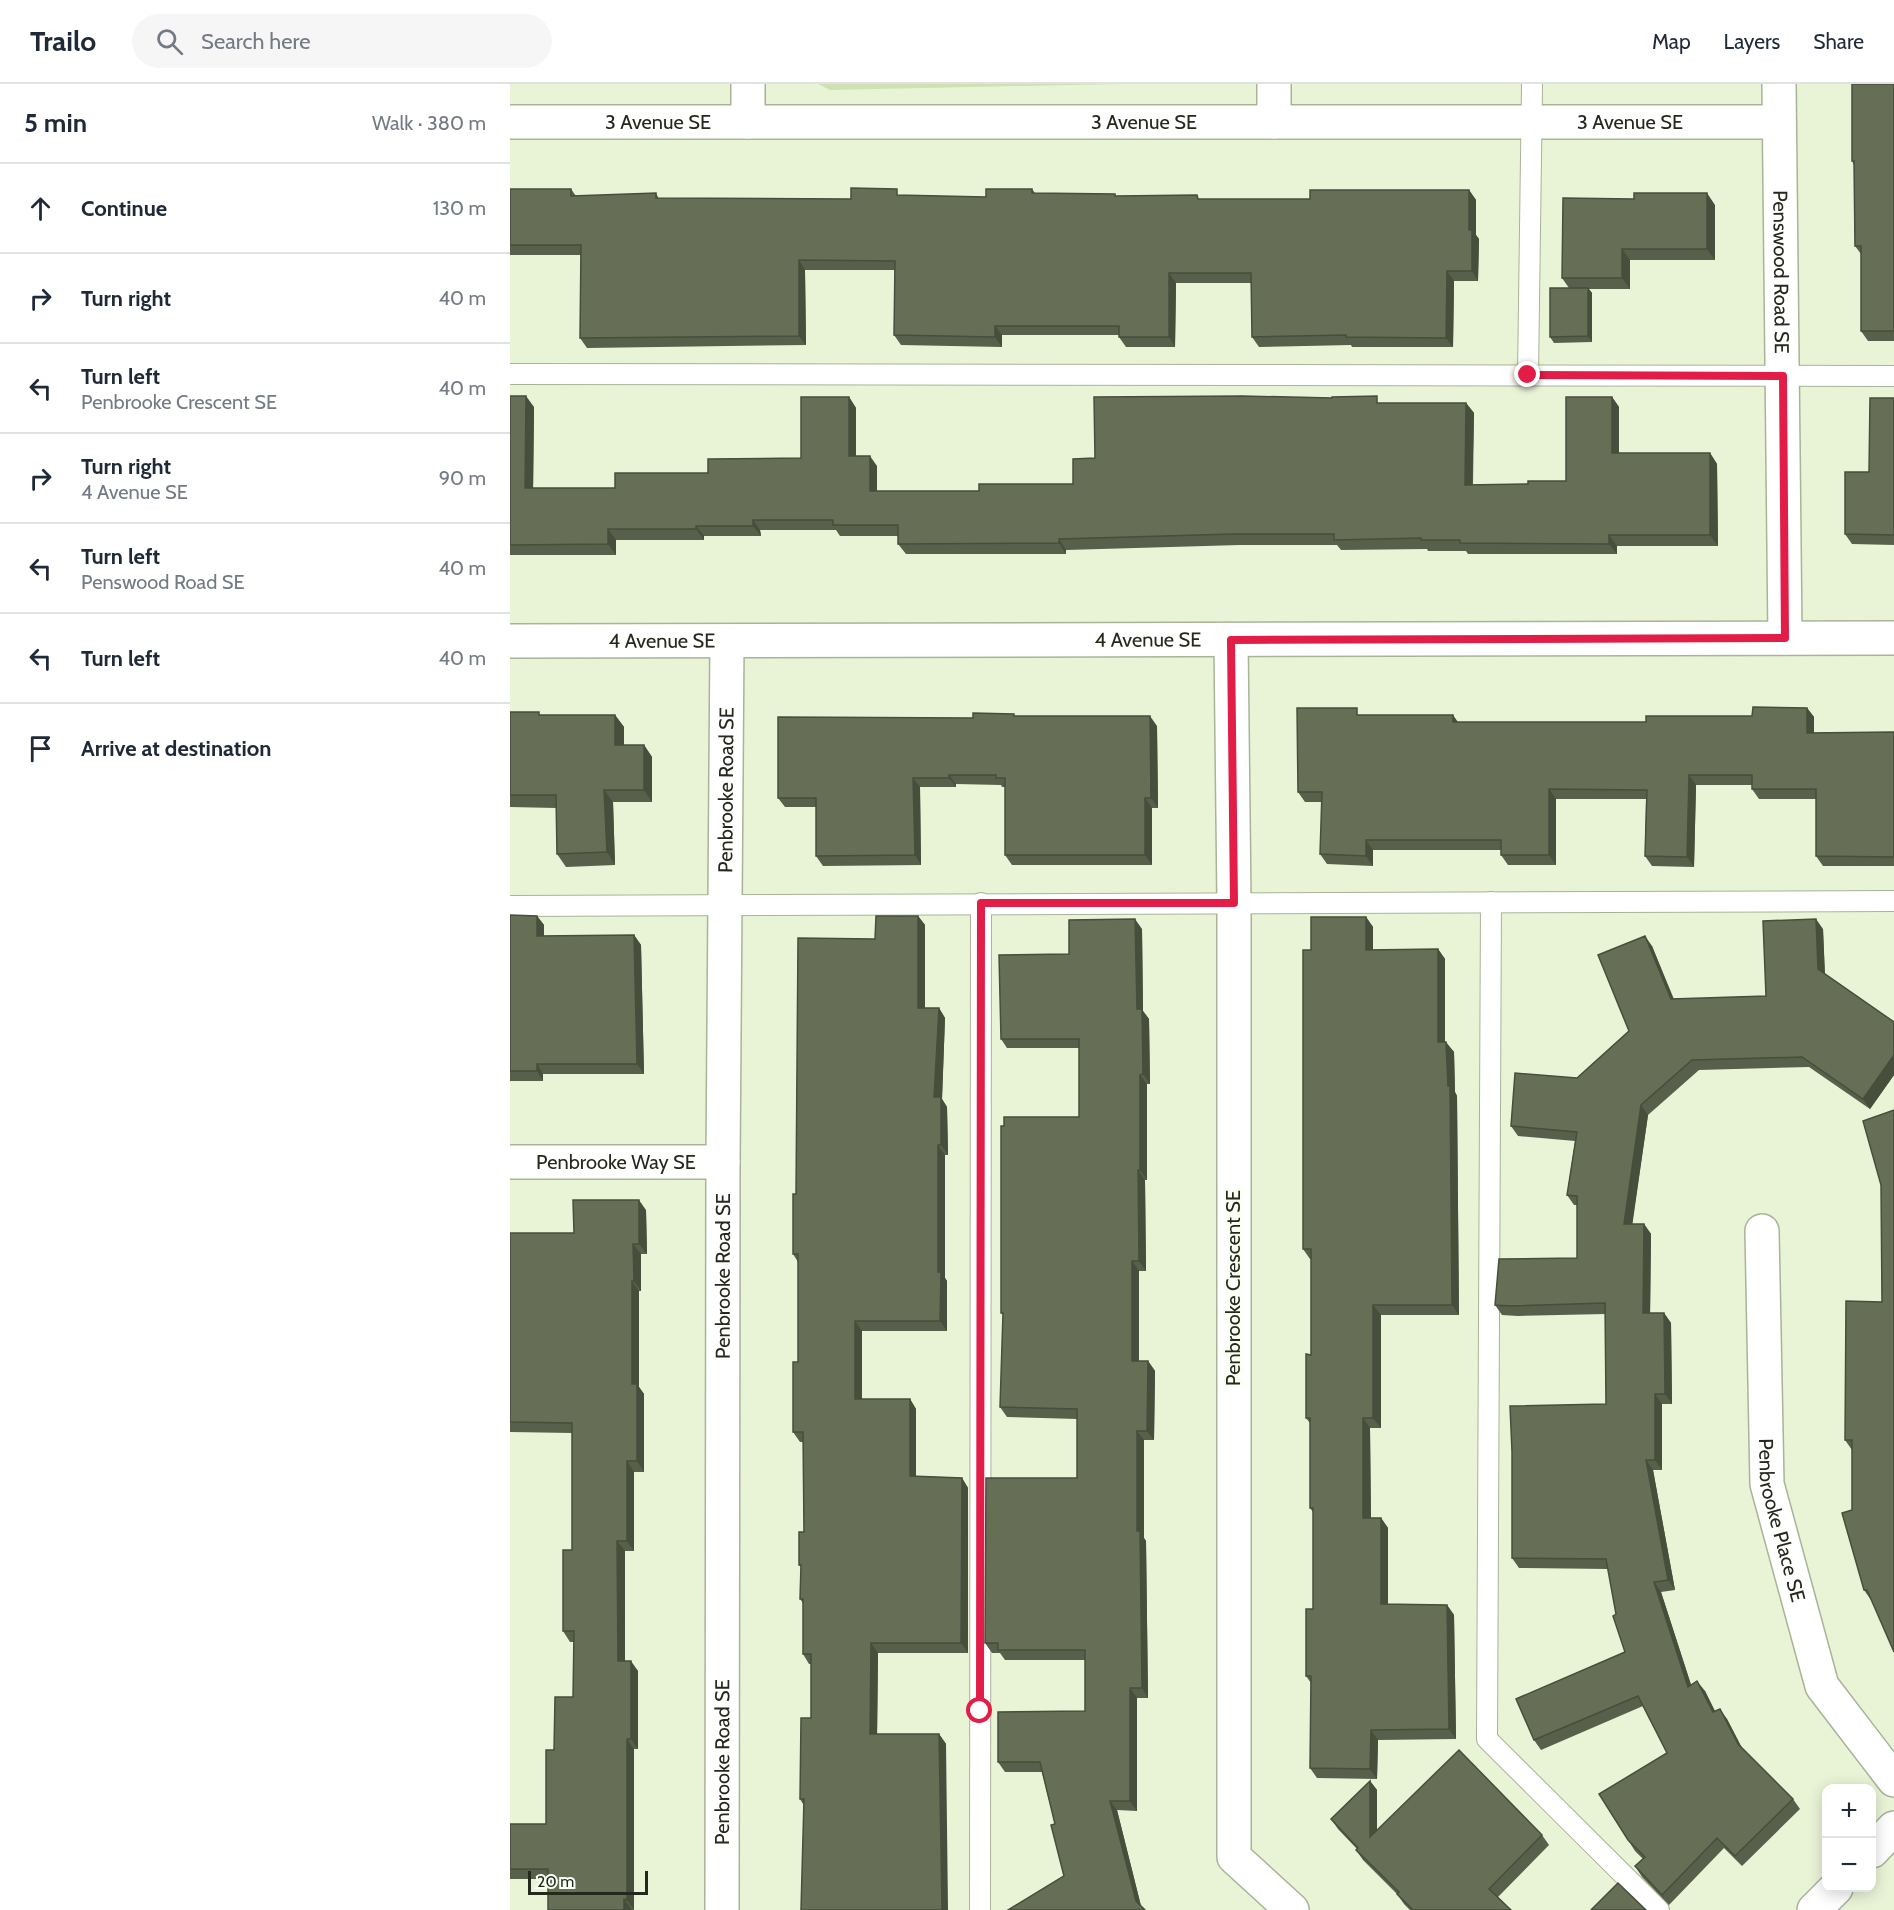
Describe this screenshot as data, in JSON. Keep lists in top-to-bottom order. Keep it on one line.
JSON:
{"streets":{"street":["3 Avenue SE","Penswood Road SE","4 Avenue SE","Penbrooke Road SE","Penbrooke Way SE","Penbrooke Crescent SE","Penbrooke Place SE"]},"crossings":[["3 Avenue SE","Penswood Road SE"],["Penswood Road SE","4 Avenue SE"],["4 Avenue SE","Penbrooke Road SE"],["4 Avenue SE","Penbrooke Crescent SE"],["Penbrooke Road SE","Penbrooke Way SE"]],"scale_bar":"20 m","page":{"header":"Trailo","search":"Search here","nav":["Map","Layers","Share"],"heading":["5 min","Walk · 380 m"],"list":[["Continue","130 m"],["Turn right","40 m"],["Turn left","Penbrooke Crescent SE","40 m"],["Turn right","4 Avenue SE","90 m"],["Turn left","Penswood Road SE","40 m"],["Turn left","40 m"],"Arrive at destination"],"map_buttons":["+","−"],"scale":"20 m"}}
